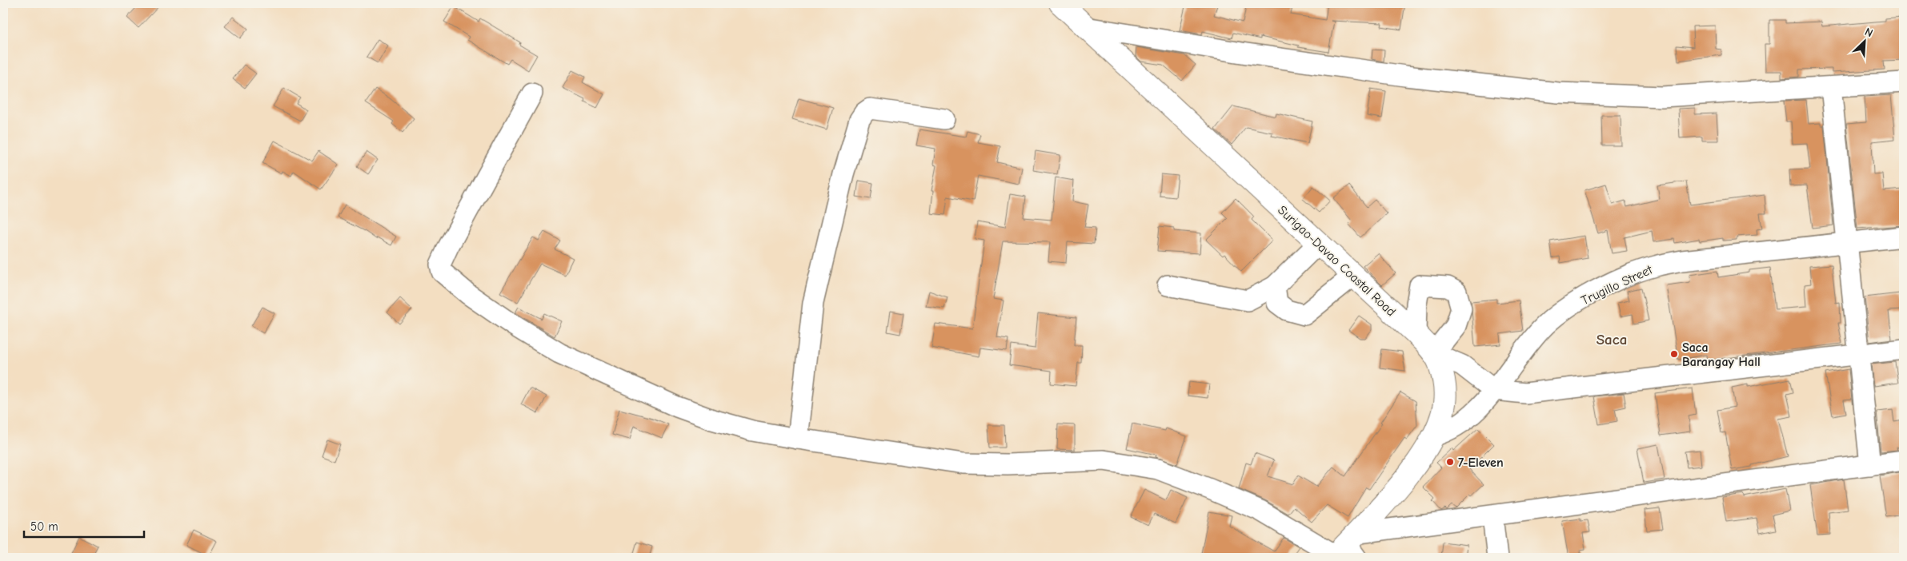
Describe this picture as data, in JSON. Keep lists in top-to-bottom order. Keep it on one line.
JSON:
{"streets":{"highway":["Surigao-Davao Coastal Road"],"street":["Trugillo Street"]},"crossings":[["Surigao-Davao Coastal Road","Trugillo Street"]],"districts":["Saca"],"places":["Saca Barangay Hall","7-Eleven"],"scale_bar":"50 m","north":"top right"}
